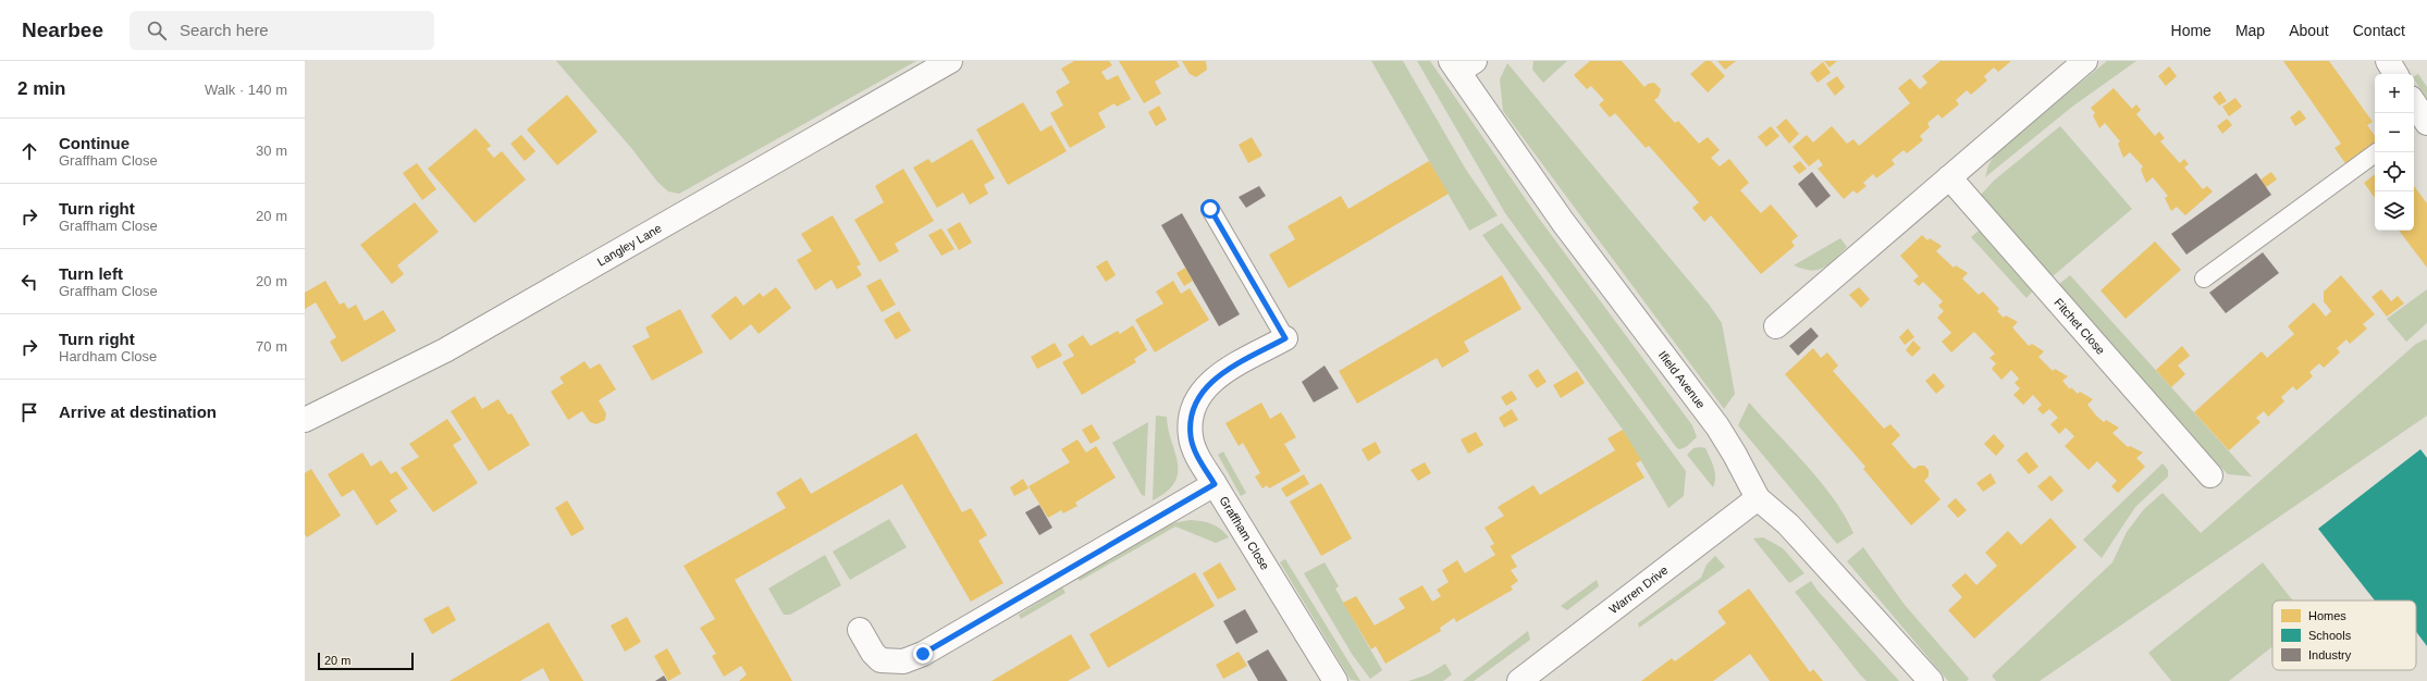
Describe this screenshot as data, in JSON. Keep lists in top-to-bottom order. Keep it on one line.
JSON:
{"streets":{"street":["Langley Lane","Fitchet Close","Ifield Avenue","Graffham Close","Warren Drive"]},"crossings":[["Ifield Avenue","Warren Drive"]],"legend":["Homes","Schools","Industry"],"scale_bar":"20 m","page":{"header":"Nearbee","search":"Search here","nav":["Home","Map","About","Contact"],"heading":["2 min","Walk · 140 m"],"map_buttons":["+","−"],"list":[["Continue","Graffham Close","30 m"],["Turn right","Graffham Close","20 m"],["Turn left","Graffham Close","20 m"],["Turn right","Hardham Close","70 m"],"Arrive at destination"],"scale":"20 m"}}
